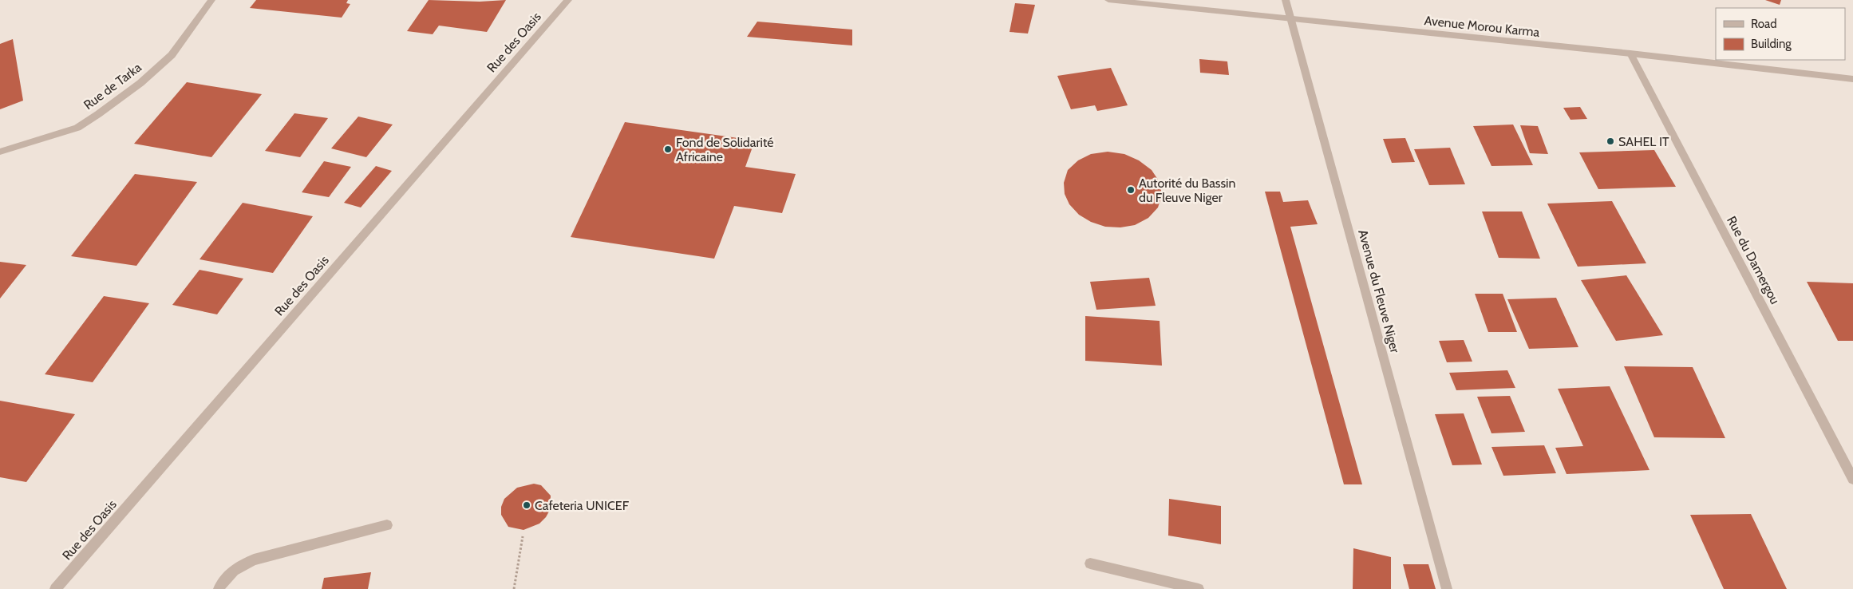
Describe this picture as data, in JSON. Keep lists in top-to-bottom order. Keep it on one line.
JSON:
{"streets":{"street":["Avenue Morou Karma","Rue des Oasis","Rue de Tarka","Rue du Damergou","Avenue du Fleuve Niger"]},"crossings":[["Avenue Morou Karma","Rue du Damergou"],["Avenue Morou Karma","Avenue du Fleuve Niger"]],"places":["SAHEL IT","Fond de Solidarité Africaine","Autorité du Bassin du Fleuve Niger","Cafeteria UNICEF"],"legend":["Road","Building"]}
